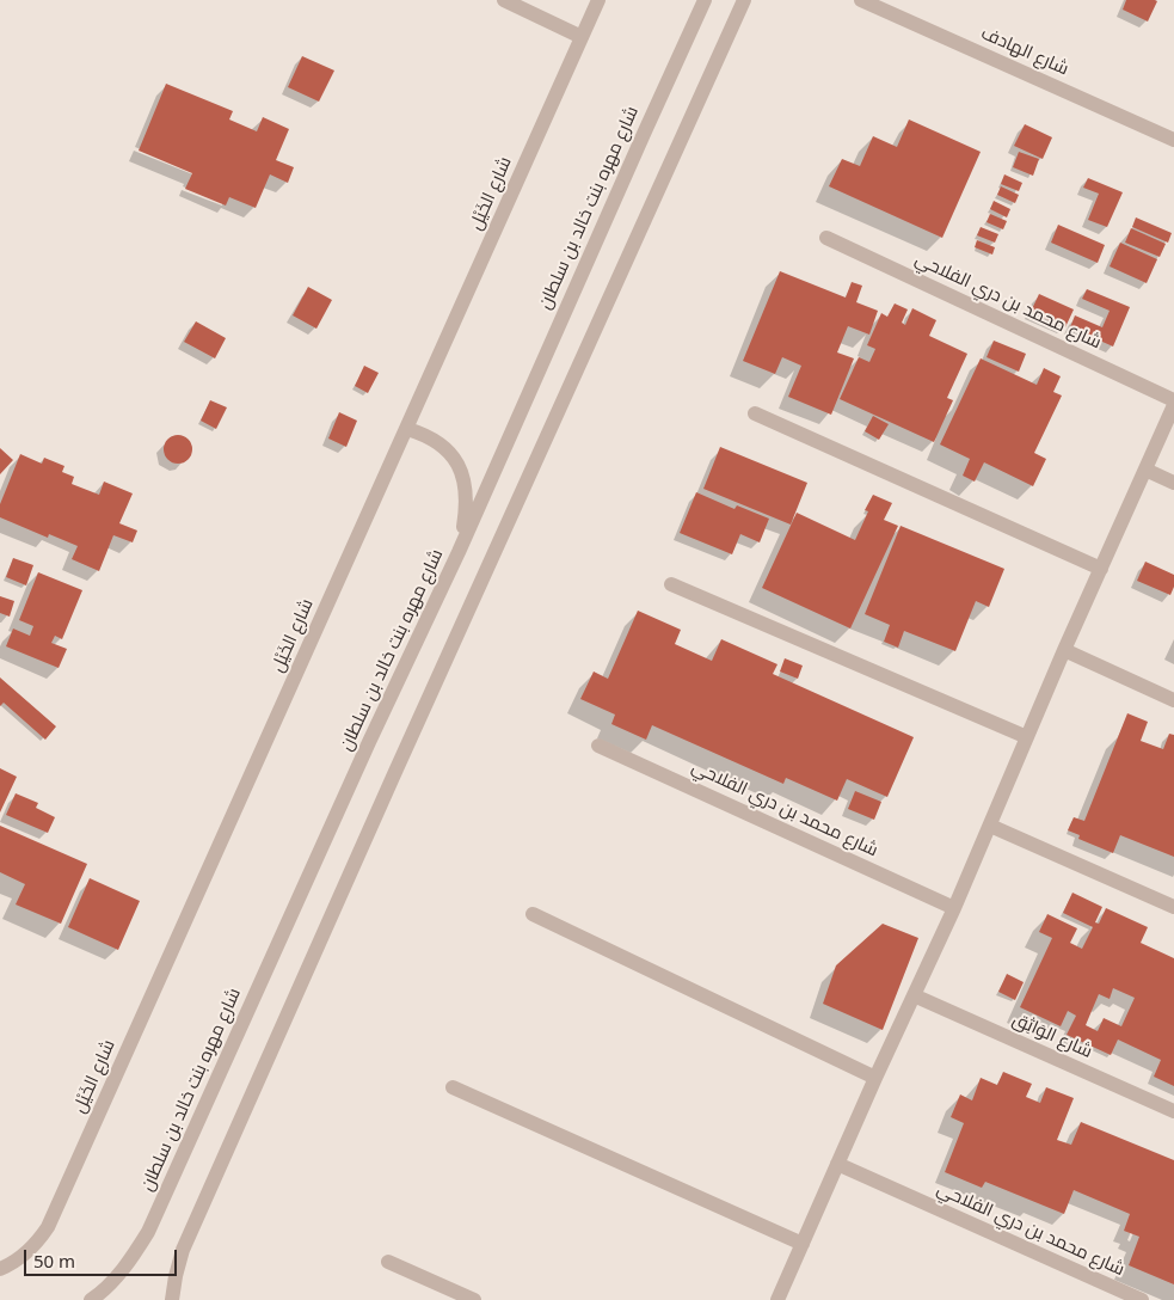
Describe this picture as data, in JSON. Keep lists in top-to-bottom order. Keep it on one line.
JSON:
{"streets":{"street":["شارع الهادف","شارع الخَيْل","شارع مهره بنت خالد بن سلطان","شارع محمد بن دري الفلاحي","شارع الوَاثِق"]},"scale_bar":"50 m"}
